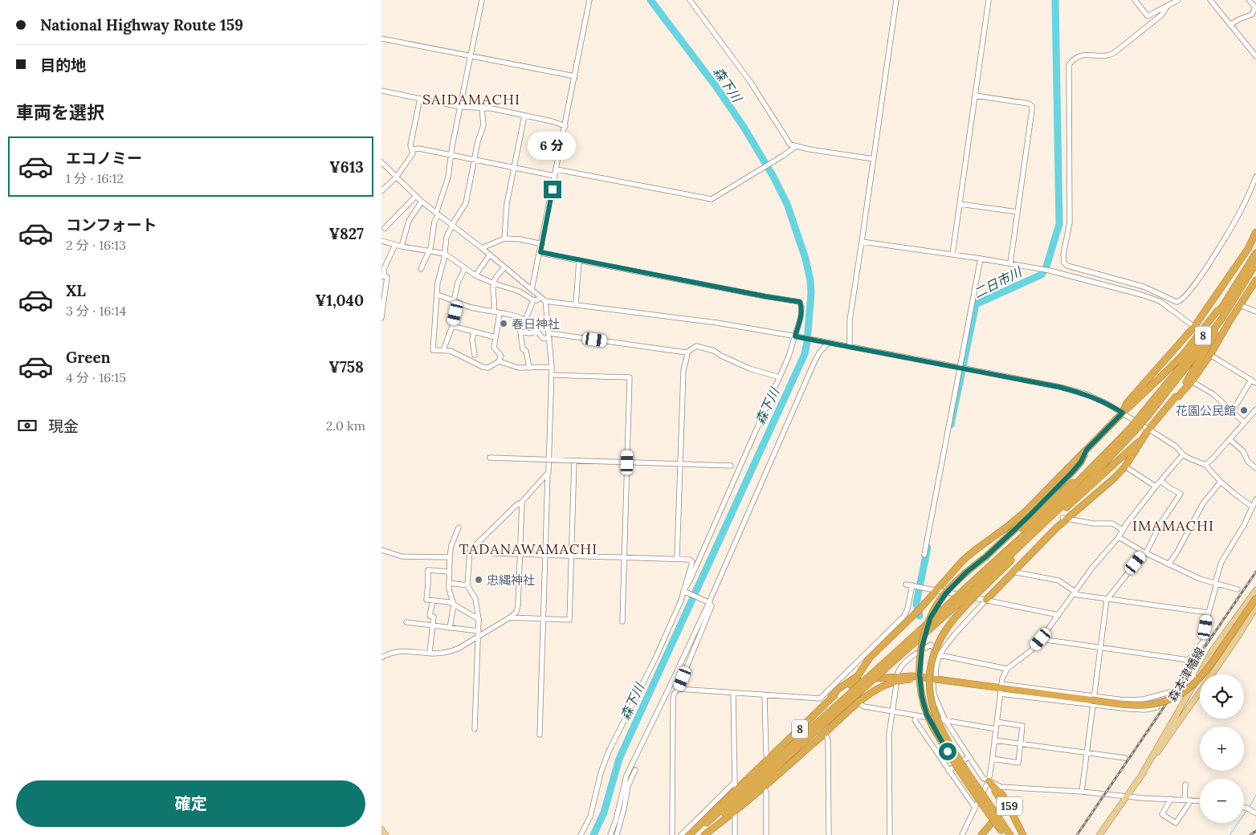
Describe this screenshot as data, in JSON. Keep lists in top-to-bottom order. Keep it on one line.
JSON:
{"streets":{"highway":["8","159"],"main road":["森本津幡線"]},"crossings":[["8","159"]],"districts":["SAIDAMACHI","IMAMACHI","TADANAWAMACHI"],"water":["森下川","二日市川"],"places":["春日神社","花園公民館","忠縄神社"],"page":{"banner":["National Highway Route 159","目的地"],"heading":"車両を選択","bubble":"6 分","list":[{"name":"エコノミー","note":"1 分 · 16:12","value":"¥613"},{"name":"コンフォート","note":"2 分 · 16:13","value":"¥827"},{"name":"XL","note":"3 分 · 16:14","value":"¥1,040"},{"name":"Green","note":"4 分 · 16:15","value":"¥758"}],"pay":["現金","2.0 km"],"map_buttons":["+","−"],"buttons":"確定"}}
